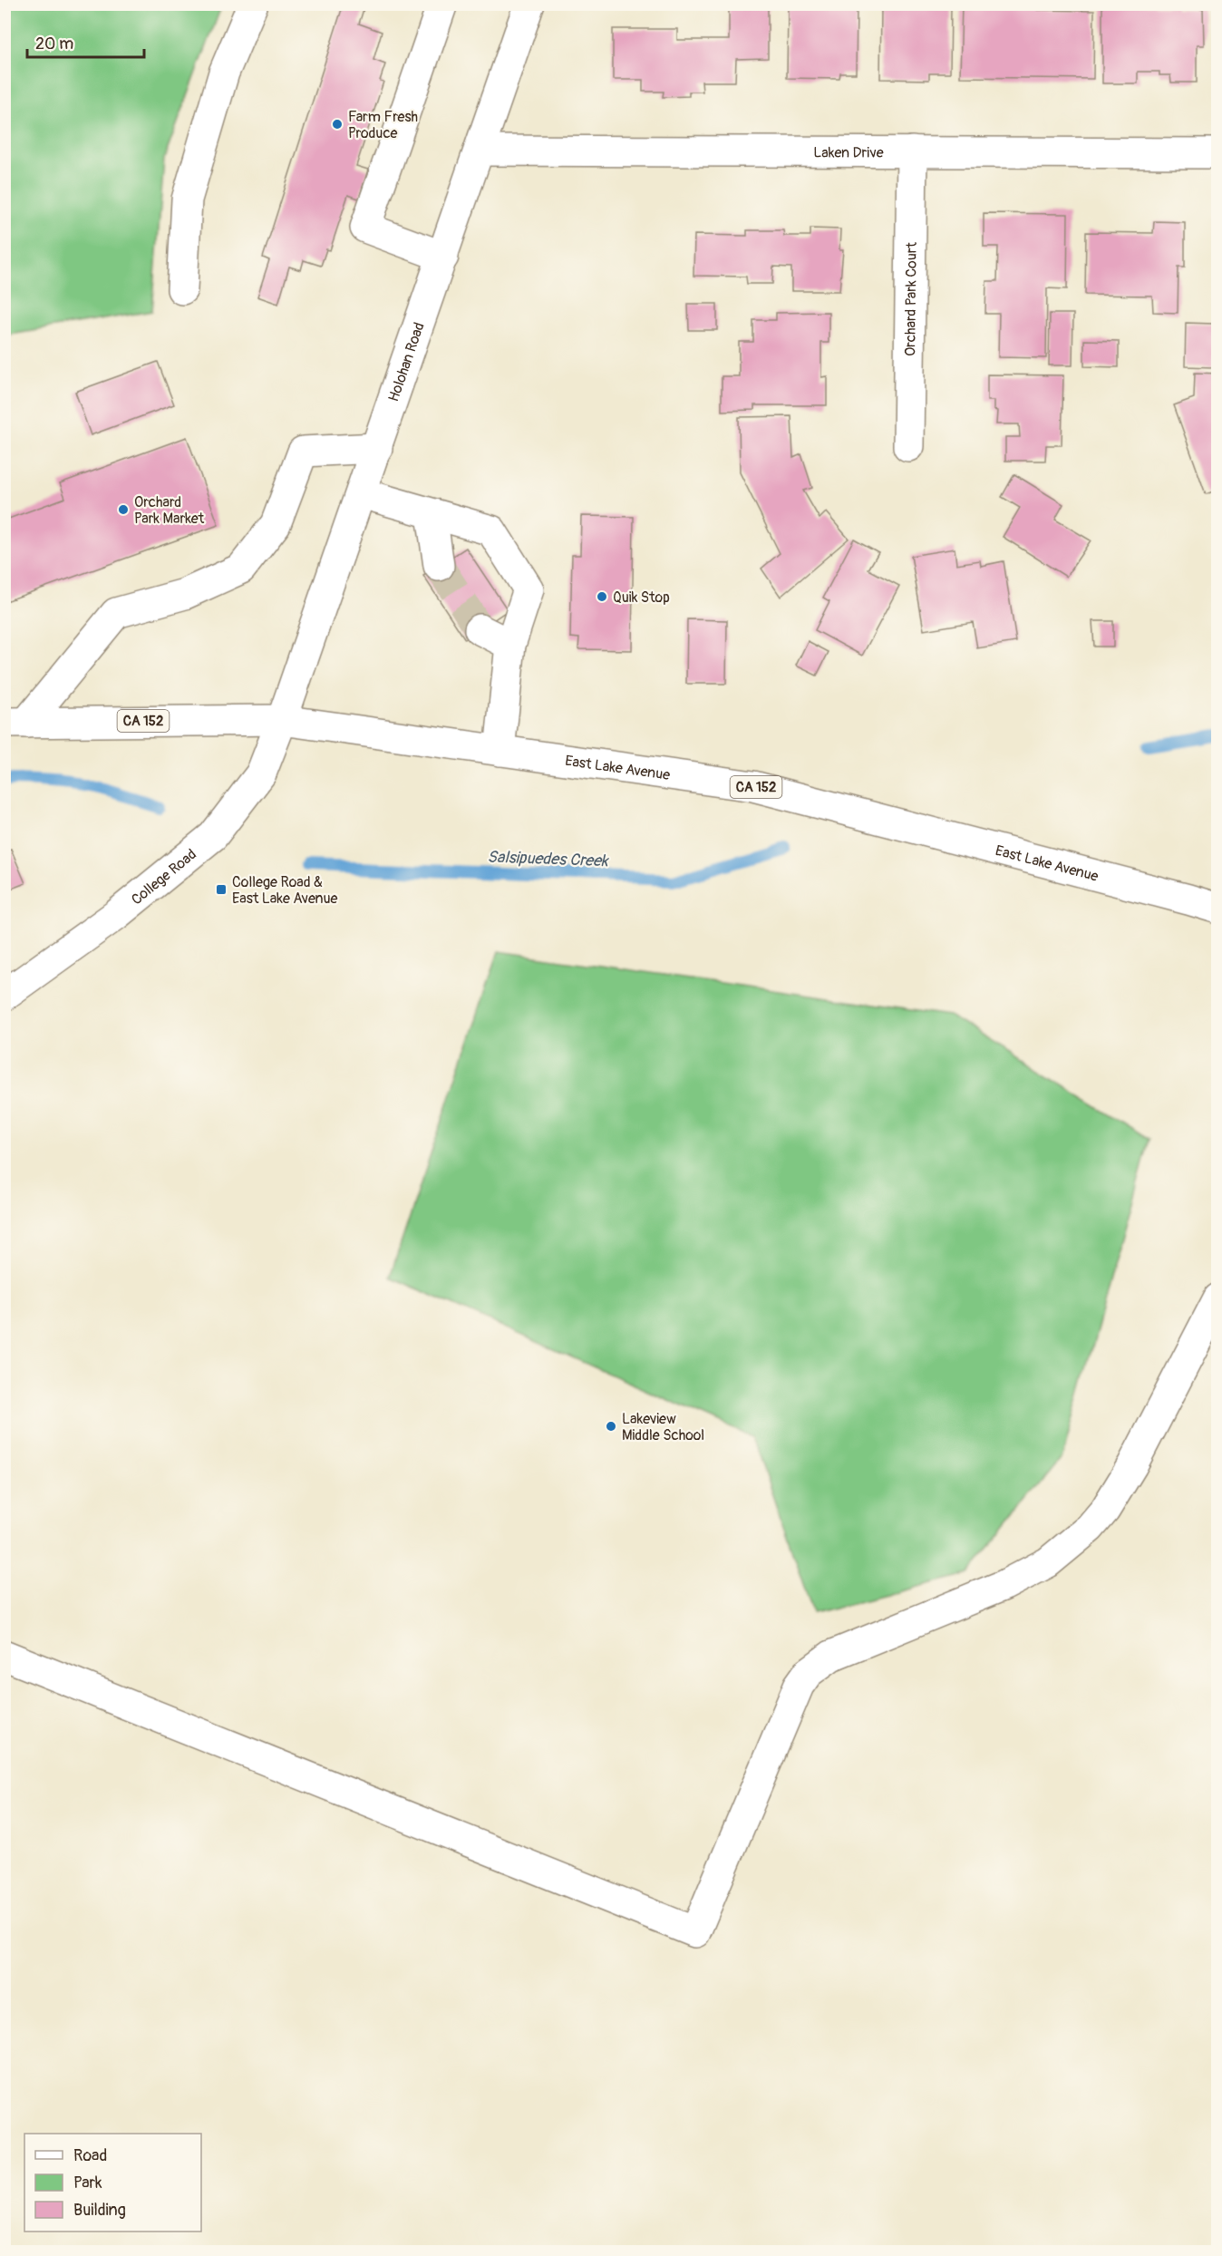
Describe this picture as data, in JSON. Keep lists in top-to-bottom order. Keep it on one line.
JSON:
{"streets":{"main road":["Laken Drive","Orchard Park Court","Holohan Road","CA 152","East Lake Avenue","College Road"]},"crossings":[["Laken Drive","Orchard Park Court"],["Laken Drive","Holohan Road"],["Holohan Road","East Lake Avenue"],["Holohan Road","College Road"],["East Lake Avenue","College Road"]],"water":["Salsipuedes Creek"],"places":{"other":["Farm Fresh Produce","Orchard Park Market","Quik Stop","Lakeview Middle School"],"transit":["College Road & East Lake Avenue"]},"legend":["Road","Park","Building"],"scale_bar":"20 m"}
